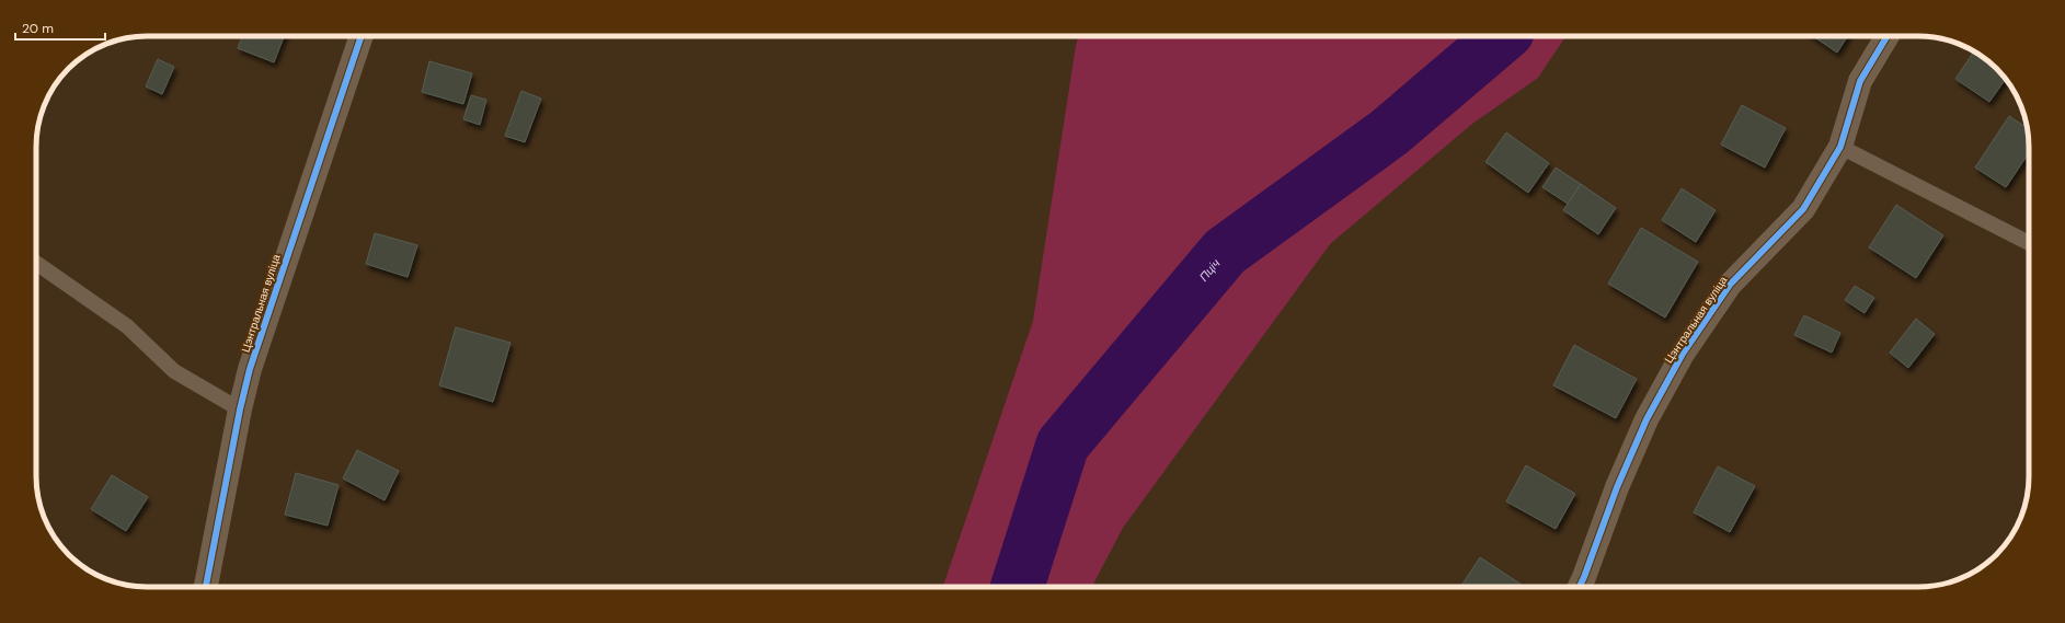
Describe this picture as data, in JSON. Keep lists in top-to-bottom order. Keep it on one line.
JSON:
{"streets":{"street":["Цэнтральная вуліца"]},"water":["Пціч"],"scale_bar":"20 m"}
